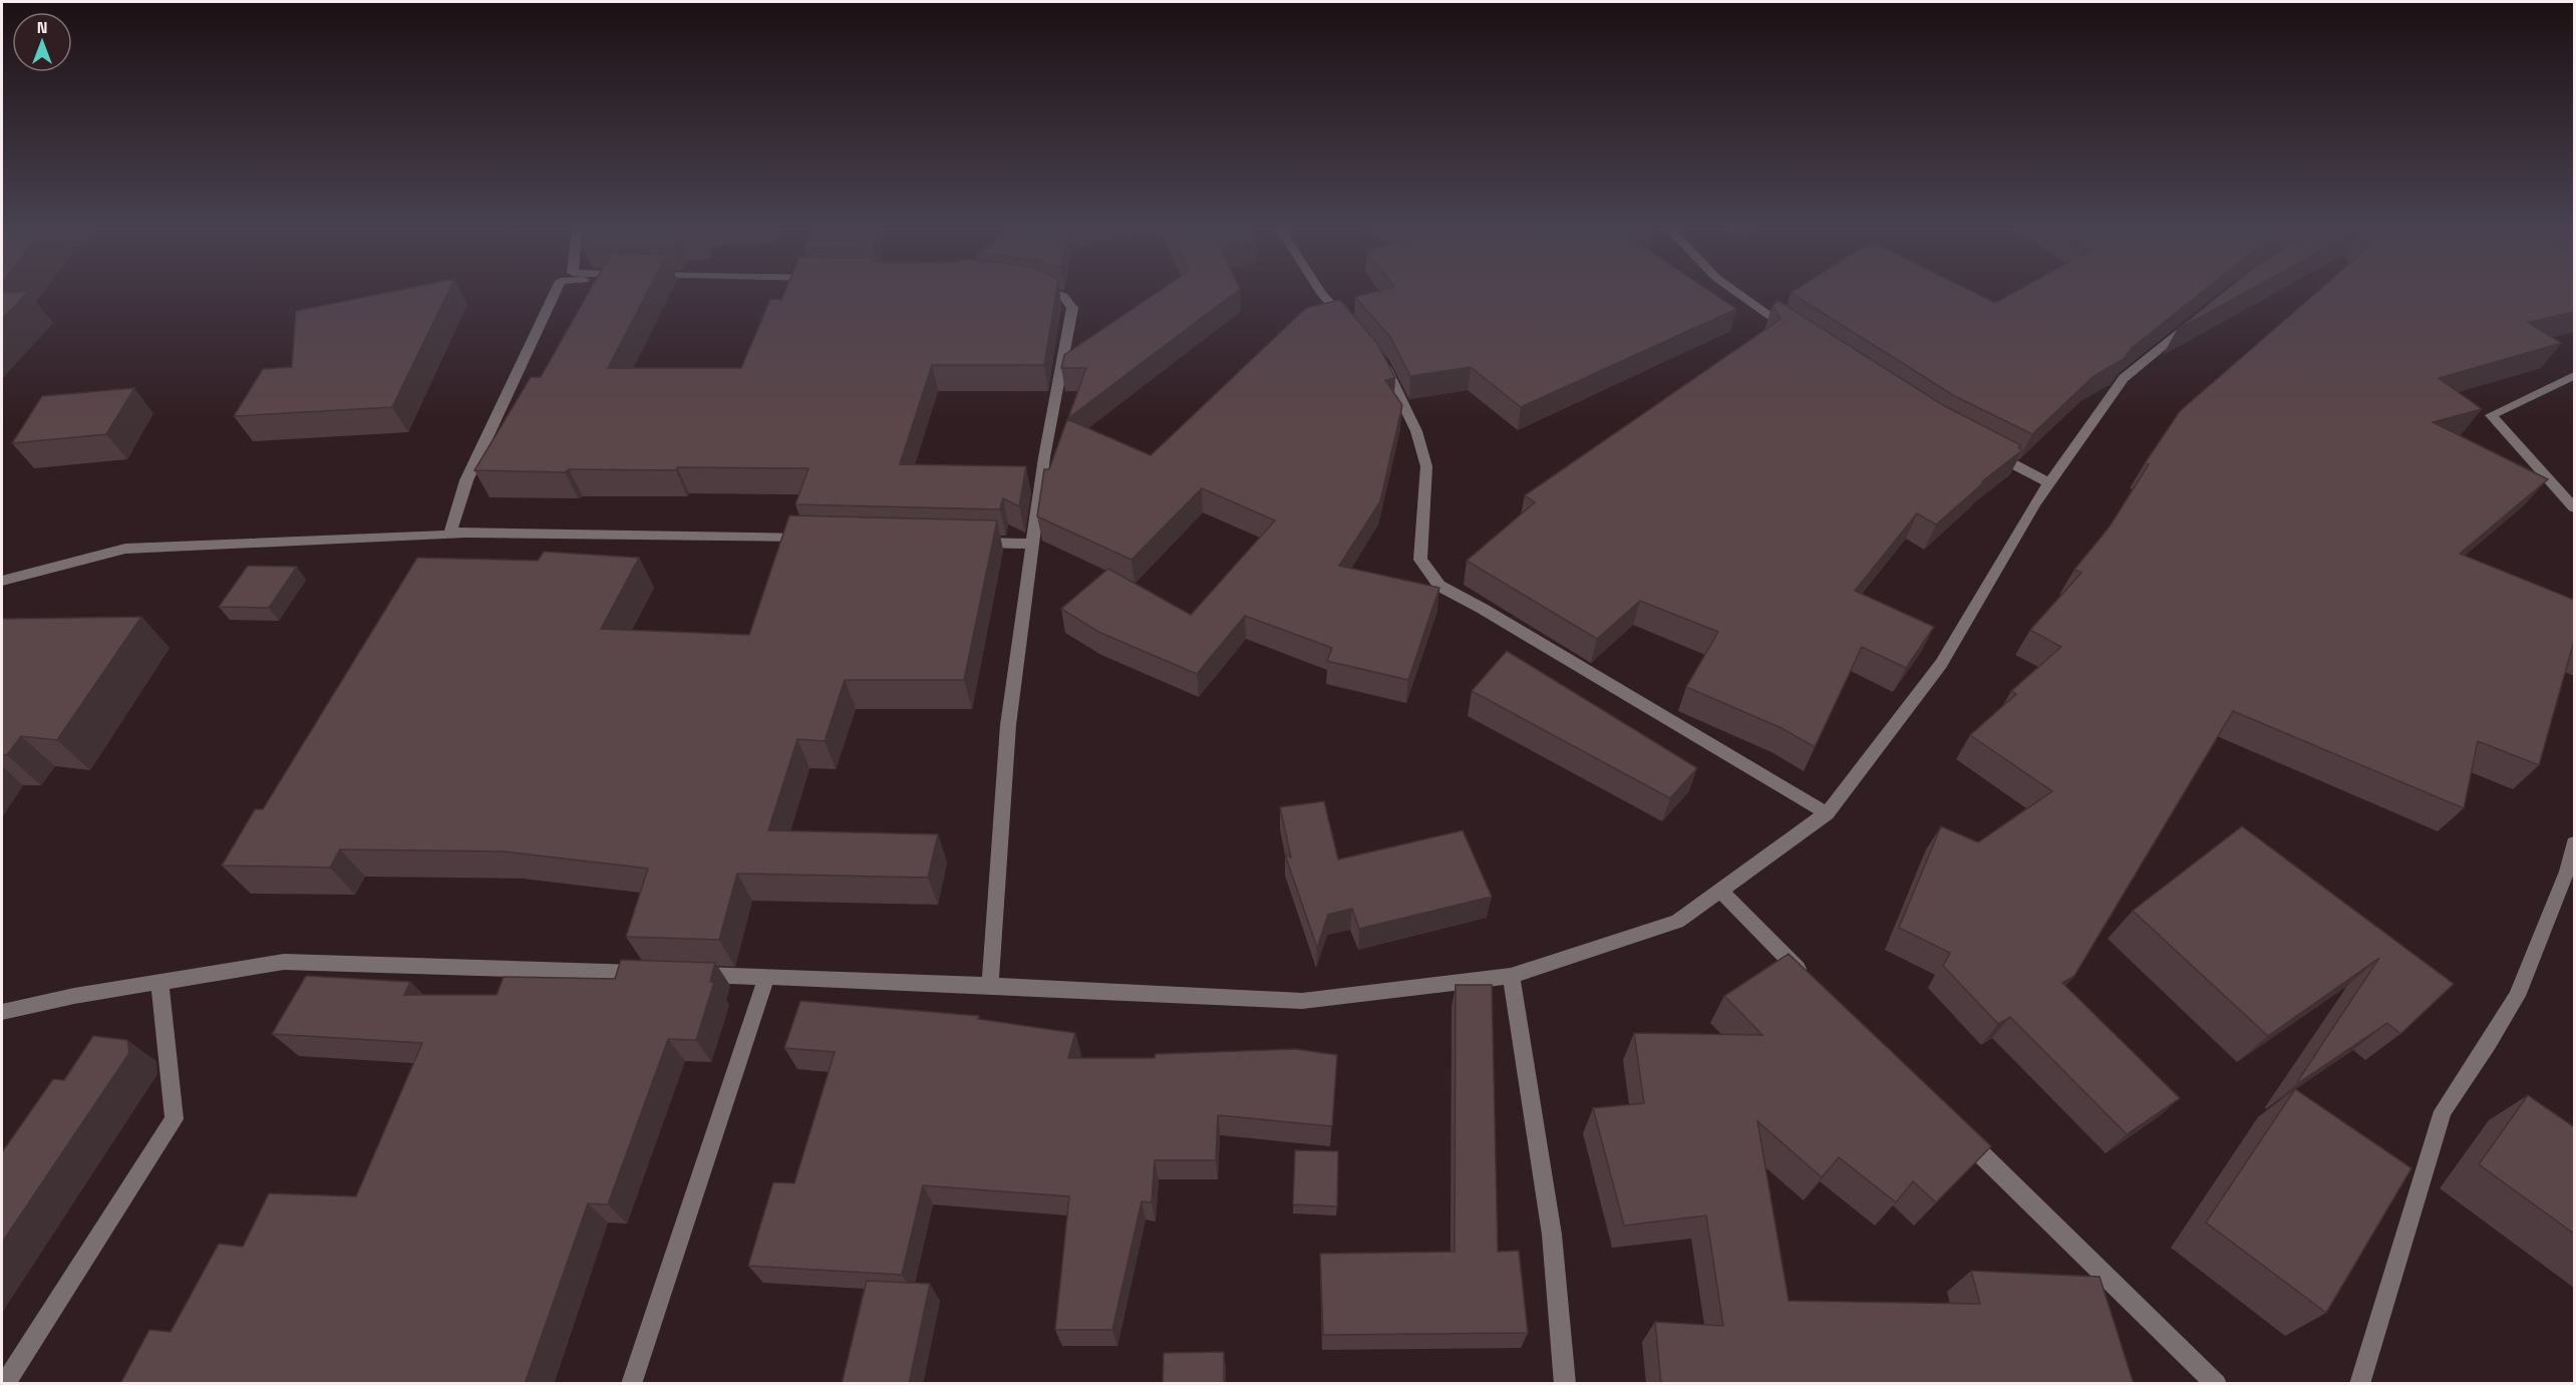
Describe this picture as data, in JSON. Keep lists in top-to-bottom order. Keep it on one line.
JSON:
{"north":"top"}
